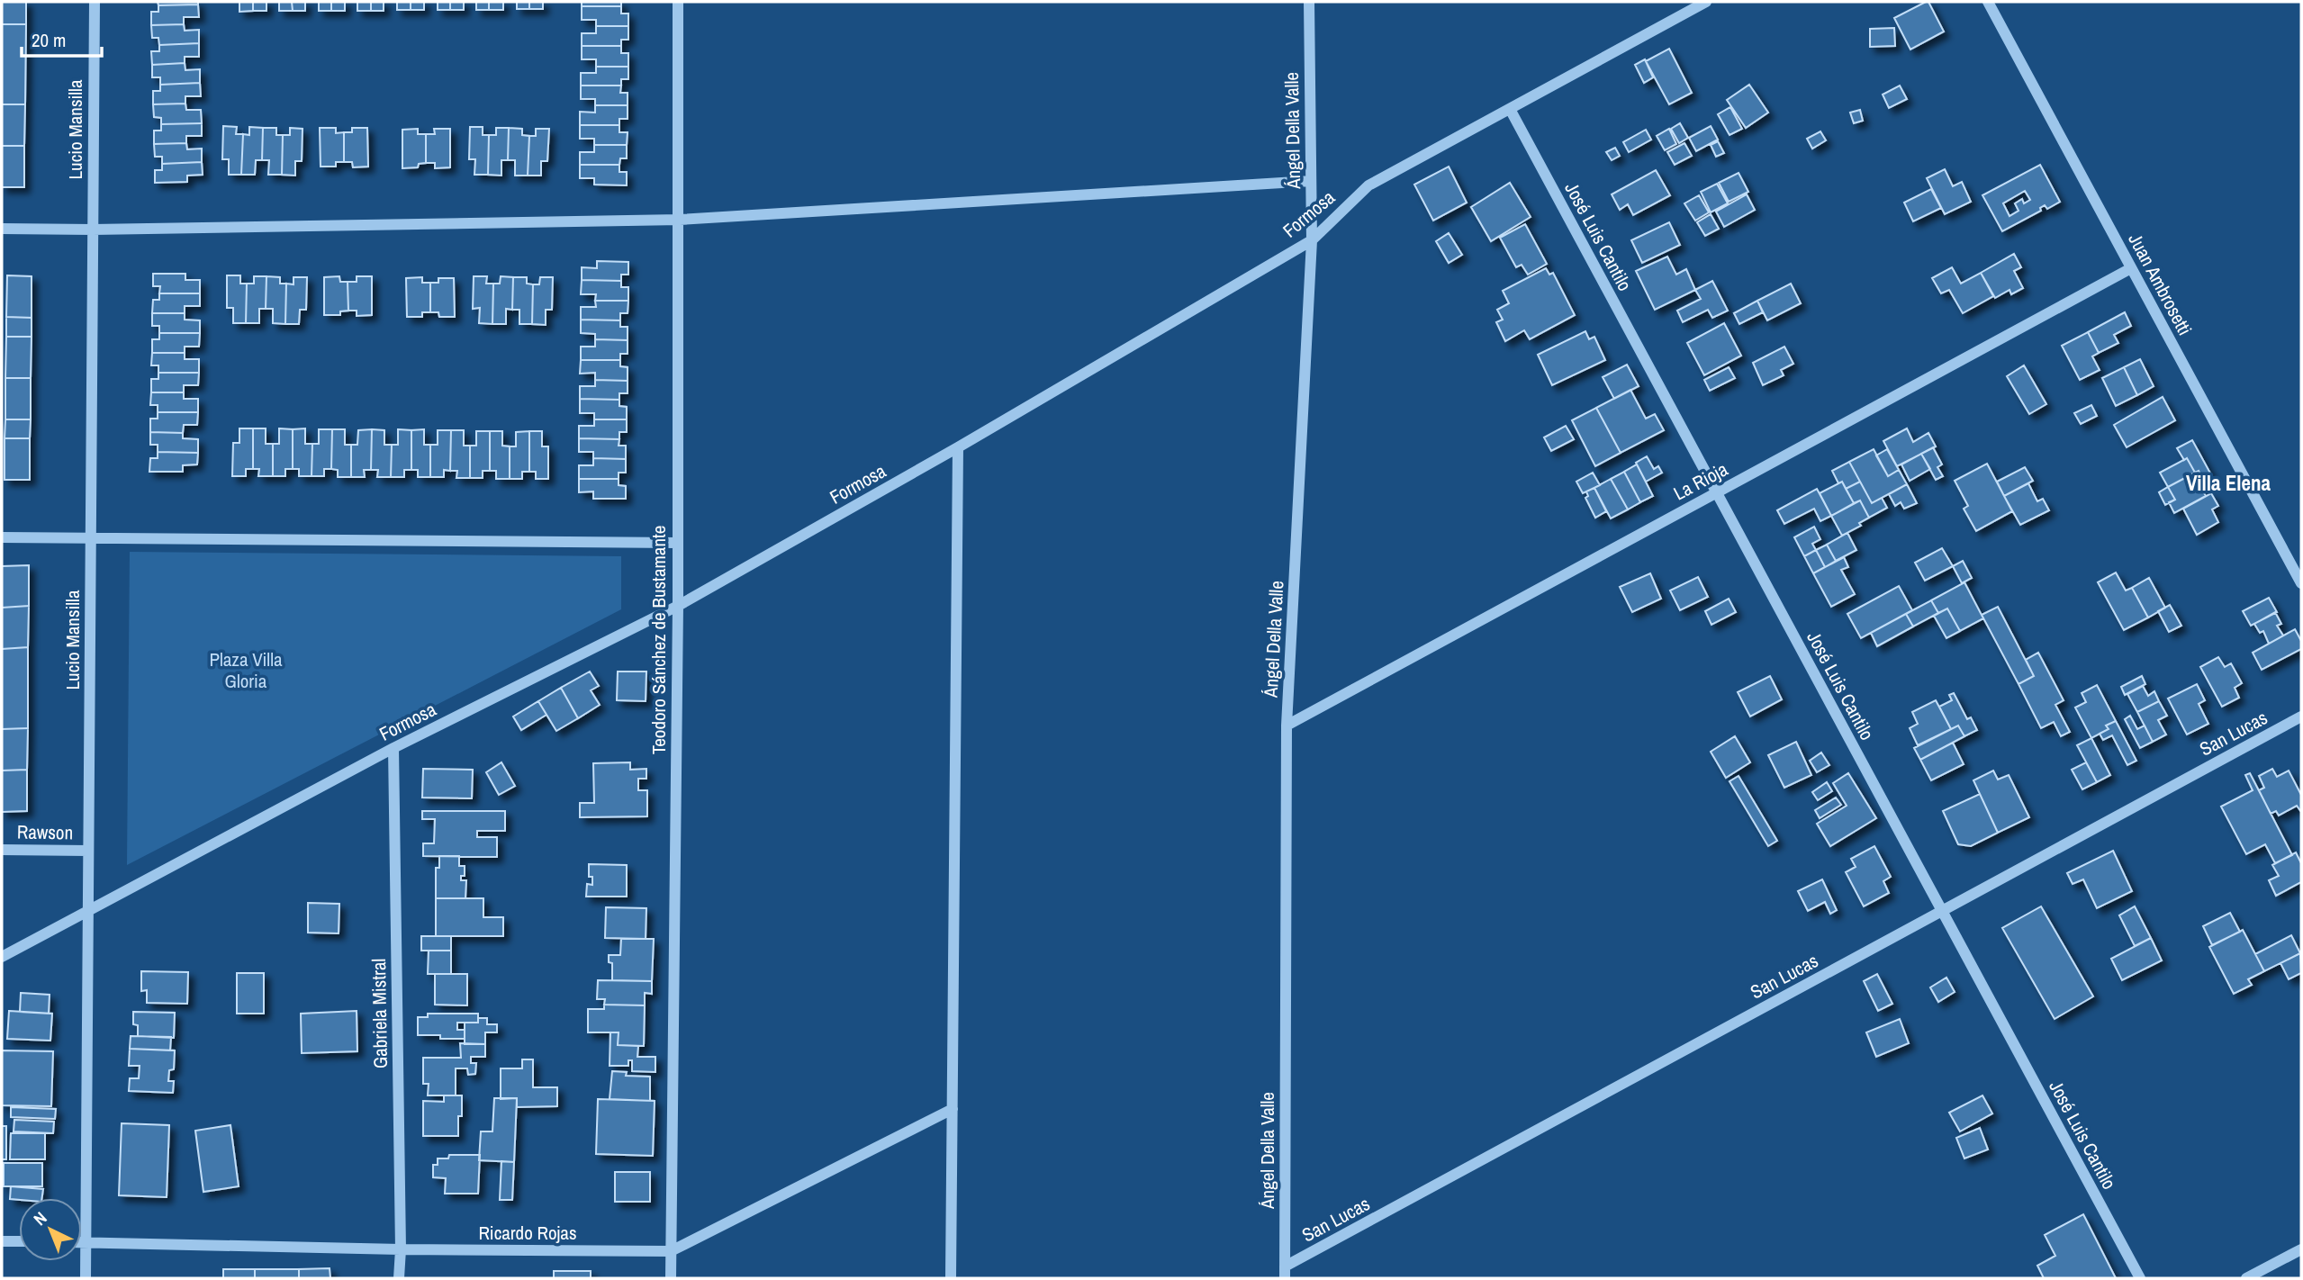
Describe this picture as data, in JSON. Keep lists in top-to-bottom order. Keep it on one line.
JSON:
{"streets":{"street":["Lucio Mansilla","Ángel Della Valle","Formosa","José Luis Cantilo","Juan Ambrosetti","La Rioja","Teodoro Sánchez de Bustamante","San Lucas","Rawson","Gabriela Mistral","Ricardo Rojas"]},"crossings":[["Lucio Mansilla","Formosa"],["Lucio Mansilla","Rawson"],["Lucio Mansilla","Ricardo Rojas"],["Ángel Della Valle","Formosa"],["Ángel Della Valle","La Rioja"],["Ángel Della Valle","San Lucas"],["Formosa","José Luis Cantilo"],["Formosa","Teodoro Sánchez de Bustamante"],["Formosa","Gabriela Mistral"],["José Luis Cantilo","La Rioja"],["José Luis Cantilo","San Lucas"],["Juan Ambrosetti","La Rioja"],["Teodoro Sánchez de Bustamante","Ricardo Rojas"],["Gabriela Mistral","Ricardo Rojas"]],"districts":["Villa Elena"],"parks":["Plaza Villa Gloria"],"scale_bar":"20 m","north":"top left"}
